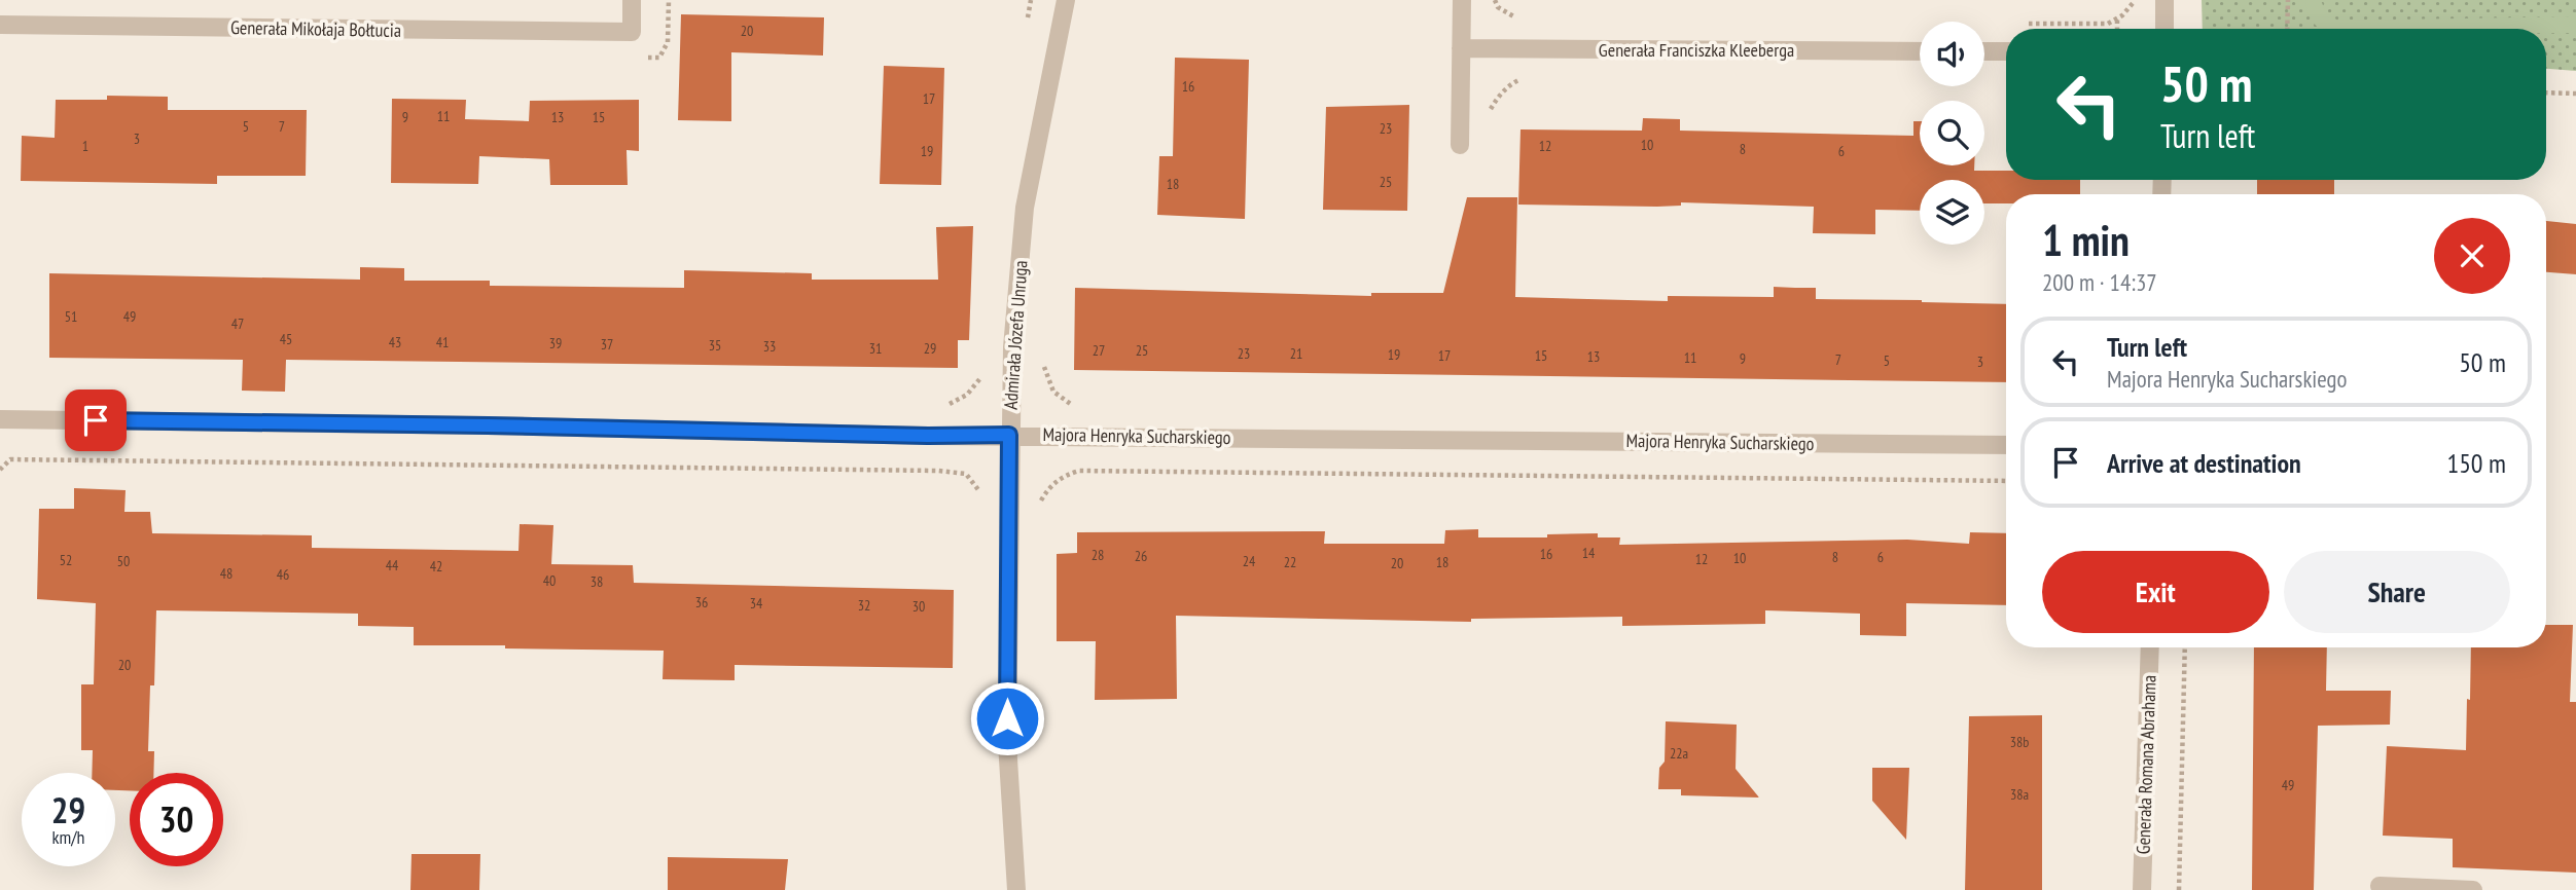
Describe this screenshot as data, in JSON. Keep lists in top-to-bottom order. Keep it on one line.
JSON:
{"streets":{"street":["Generała Mikołaja Bołtucia","Generała Franciszka Kleeberga","Admirała Józefa Unruga","Majora Henryka Sucharskiego","Generała Romana Abrahama"]},"crossings":[["Admirała Józefa Unruga","Majora Henryka Sucharskiego"]],"house_numbers":["20","16","17","11","9","13","15","5","7","23","3","10","1","12","8","19","6","25","18","51","49","47","45","43","41","39","37","35","33","31","29","27","25","23","21","19","17","15","13","11","9","7","5","3","14","16","28","26","8","6","10","12","52","50","24","22","18","20","44","42","48","46","40","38","36","34","32","30","20","38b","22a","49","38a"],"page":{"turn":["50 m","Turn left"],"heading":["1 min","200 m · 14:37"],"list":[{"name":"Turn left","note":"Majora Henryka Sucharskiego","value":"50 m"},{"name":"Arrive at destination","value":"150 m"}],"buttons":["Exit","Share"],"speed":"29 km/h","limit":"30"}}
